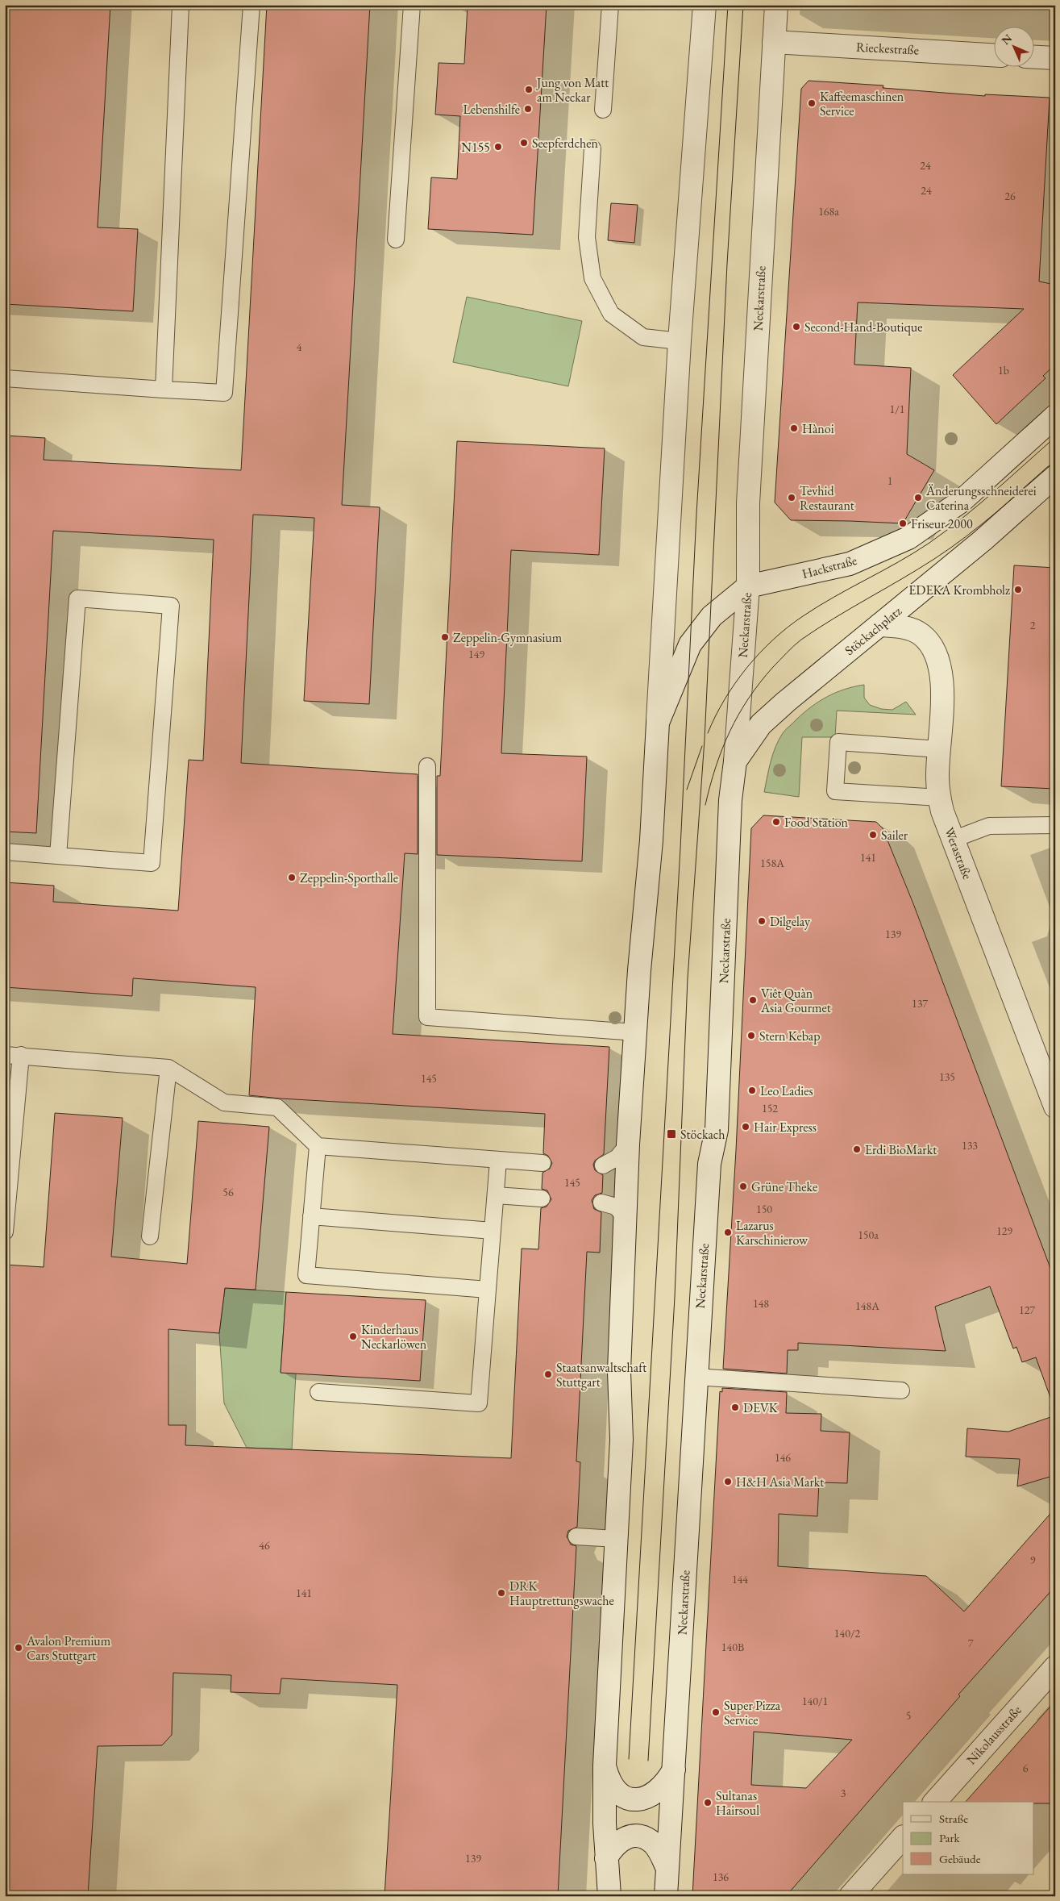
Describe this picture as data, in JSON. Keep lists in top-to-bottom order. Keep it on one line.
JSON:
{"streets":{"main road":["Rieckestraße","Neckarstraße","Hackstraße","Stöckachplatz","Werastraße","Nikolausstraße"]},"crossings":[["Rieckestraße","Neckarstraße"],["Neckarstraße","Hackstraße"],["Neckarstraße","Stöckachplatz"],["Stöckachplatz","Werastraße"]],"places":{"other":["Jung von Matt am Neckar","Kaffeemaschinen Service","Lebenshilfe","Seepferdchen","N155","Second-Hand-Boutique","Hànoi","Tevhid Restaurant","Änderungsschneiderei Caterina","Friseur 2000","EDEKA Krombholz","Zeppelin-Gymnasium","Food Station","Sailer","Zeppelin-Sporthalle","Dilgelay","Viêt Quàn Asia Gourmet","Stern Kebap","Leo Ladies","Hair Express","Erdi BioMarkt","Grüne Theke","Lazarus Karschinierow","Kinderhaus Neckarlöwen","Staatsanwaltschaft Stuttgart","DEVK","H&H Asia Markt","DRK Hauptrettungswache","Avalon Premium Cars Stuttgart","Super Pizza Service","Sultanas Hairsoul"],"transit":["Stöckach"]},"house_numbers":["24","24","26","168a","4","1b","1/1","1","2","149","141","158A","139","137","135","145","152","133","145","56","150","129","150a","148","148A","127","146","46","9","144","141","140/2","7","140B","140/1","5","6","3","139","136"],"legend":["Straße","Park","Gebäude"],"north":"top left"}
